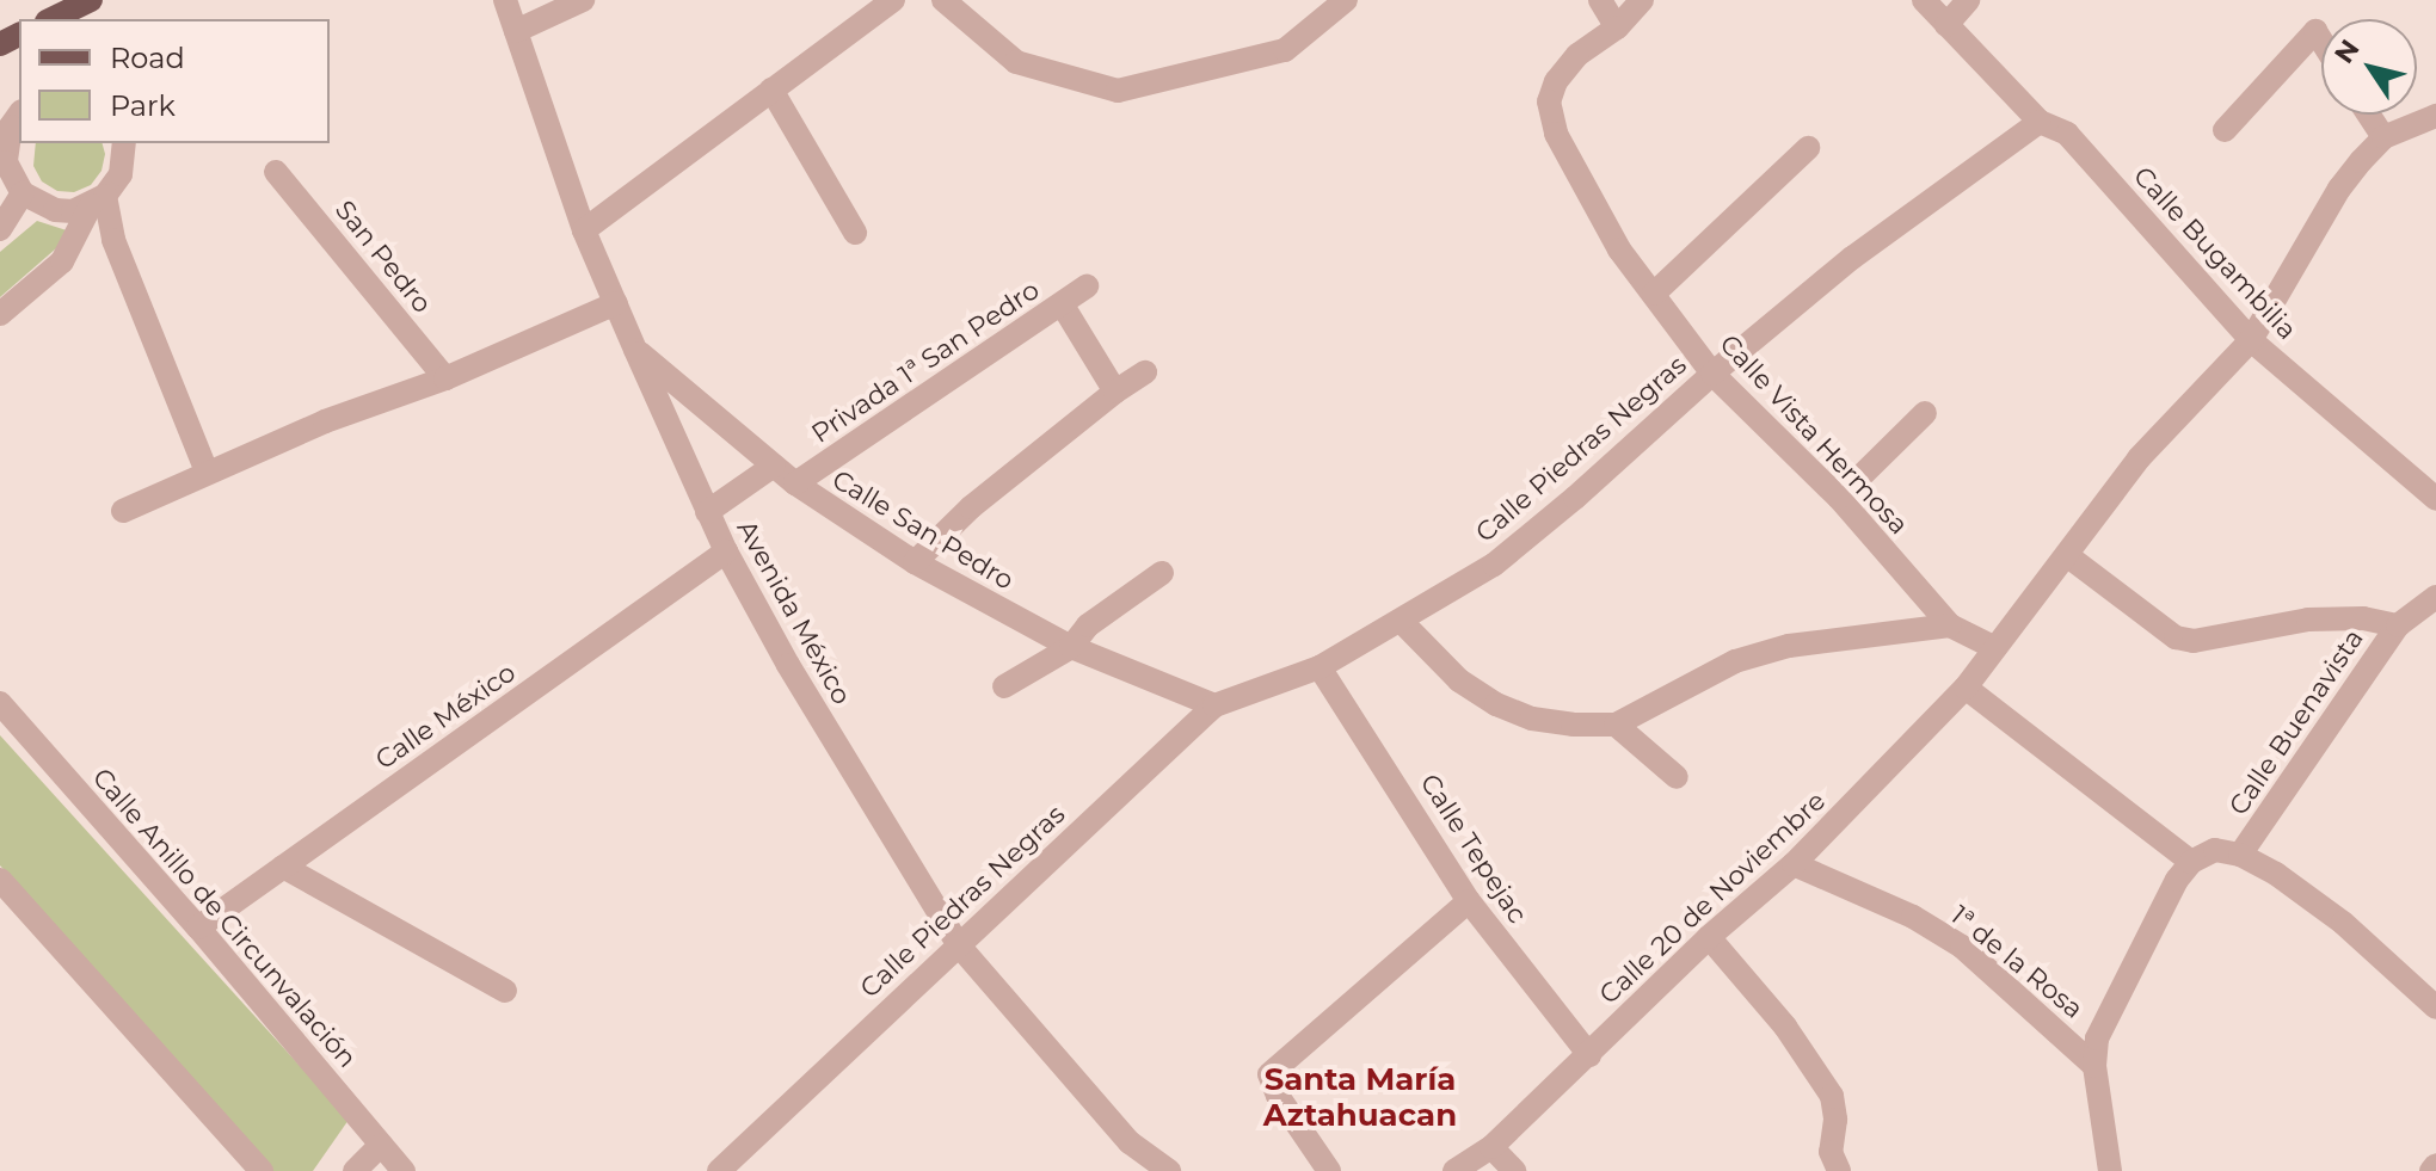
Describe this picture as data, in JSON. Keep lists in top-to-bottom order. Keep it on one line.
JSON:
{"streets":{"street":["Calle Bugambilia","San Pedro","Privada 1ª San Pedro","Calle Vista Hermosa","Calle Piedras Negras","Calle San Pedro","Avenida México","Calle México","Calle Buenavista","Calle Tepejac","Calle 20 de Noviembre","Calle Anillo de Circunvalación","1ª de la Rosa"]},"crossings":[["Calle Bugambilia","Calle Piedras Negras"],["Calle Bugambilia","Calle 20 de Noviembre"],["Privada 1ª San Pedro","Calle San Pedro"],["Calle Vista Hermosa","Calle Piedras Negras"],["Calle Vista Hermosa","Calle 20 de Noviembre"],["Calle Piedras Negras","Calle San Pedro"],["Calle Piedras Negras","Avenida México"],["Calle Piedras Negras","Calle Tepejac"],["Calle San Pedro","Avenida México"],["Avenida México","Calle México"],["Calle México","Calle Anillo de Circunvalación"],["Calle Tepejac","Calle 20 de Noviembre"],["Calle 20 de Noviembre","1ª de la Rosa"]],"districts":["Santa María Aztahuacan"],"legend":["Road","Park"],"north":"top left"}
